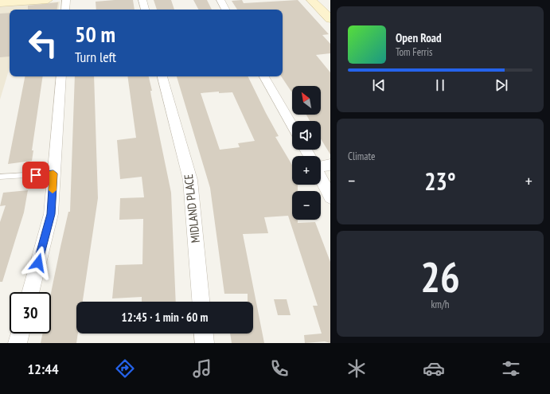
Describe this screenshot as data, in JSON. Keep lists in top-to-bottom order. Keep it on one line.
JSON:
{"streets":{"street":["MIDLAND PLACE"]},"north":"top left","page":{"turn":["50 m","Turn left"],"song":["Open Road","Tom Ferris"],"map_buttons":["+","−"],"tile":["Climate",["26","km/h"]],"heat":["−","23°","+"],"limit":"30","trip":"12:45 · 1 min · 60 m","tabs":"12:44"}}
